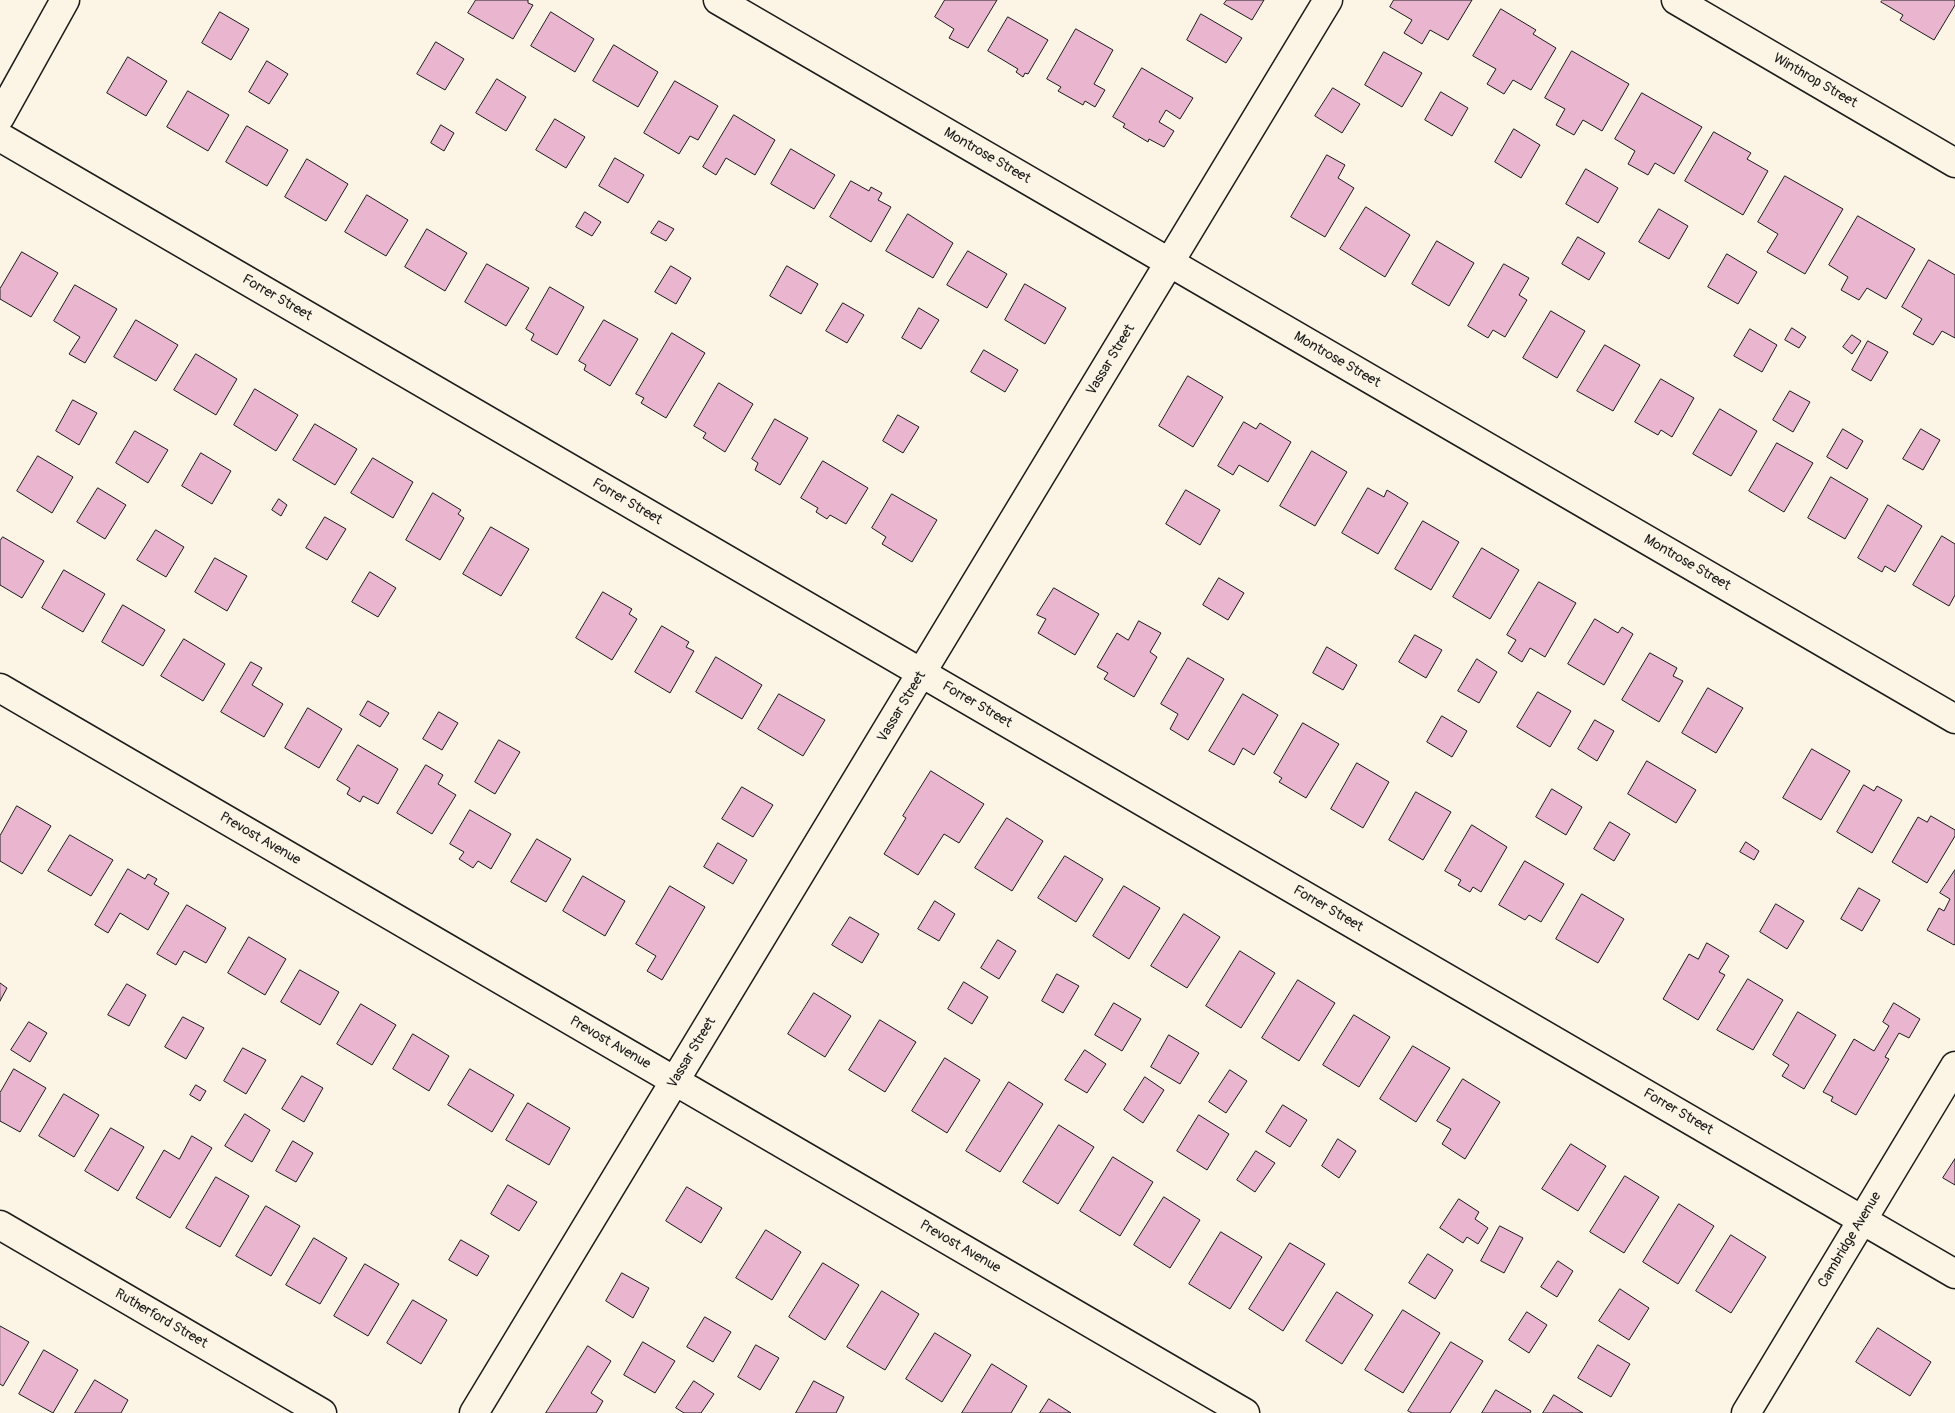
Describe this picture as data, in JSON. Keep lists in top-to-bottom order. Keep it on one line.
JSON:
{"streets":{"street":["Winthrop Street","Montrose Street","Forrer Street","Vassar Street","Prevost Avenue","Cambridge Avenue","Rutherford Street"]},"crossings":[["Montrose Street","Vassar Street"],["Forrer Street","Vassar Street"],["Forrer Street","Cambridge Avenue"],["Vassar Street","Prevost Avenue"]]}
